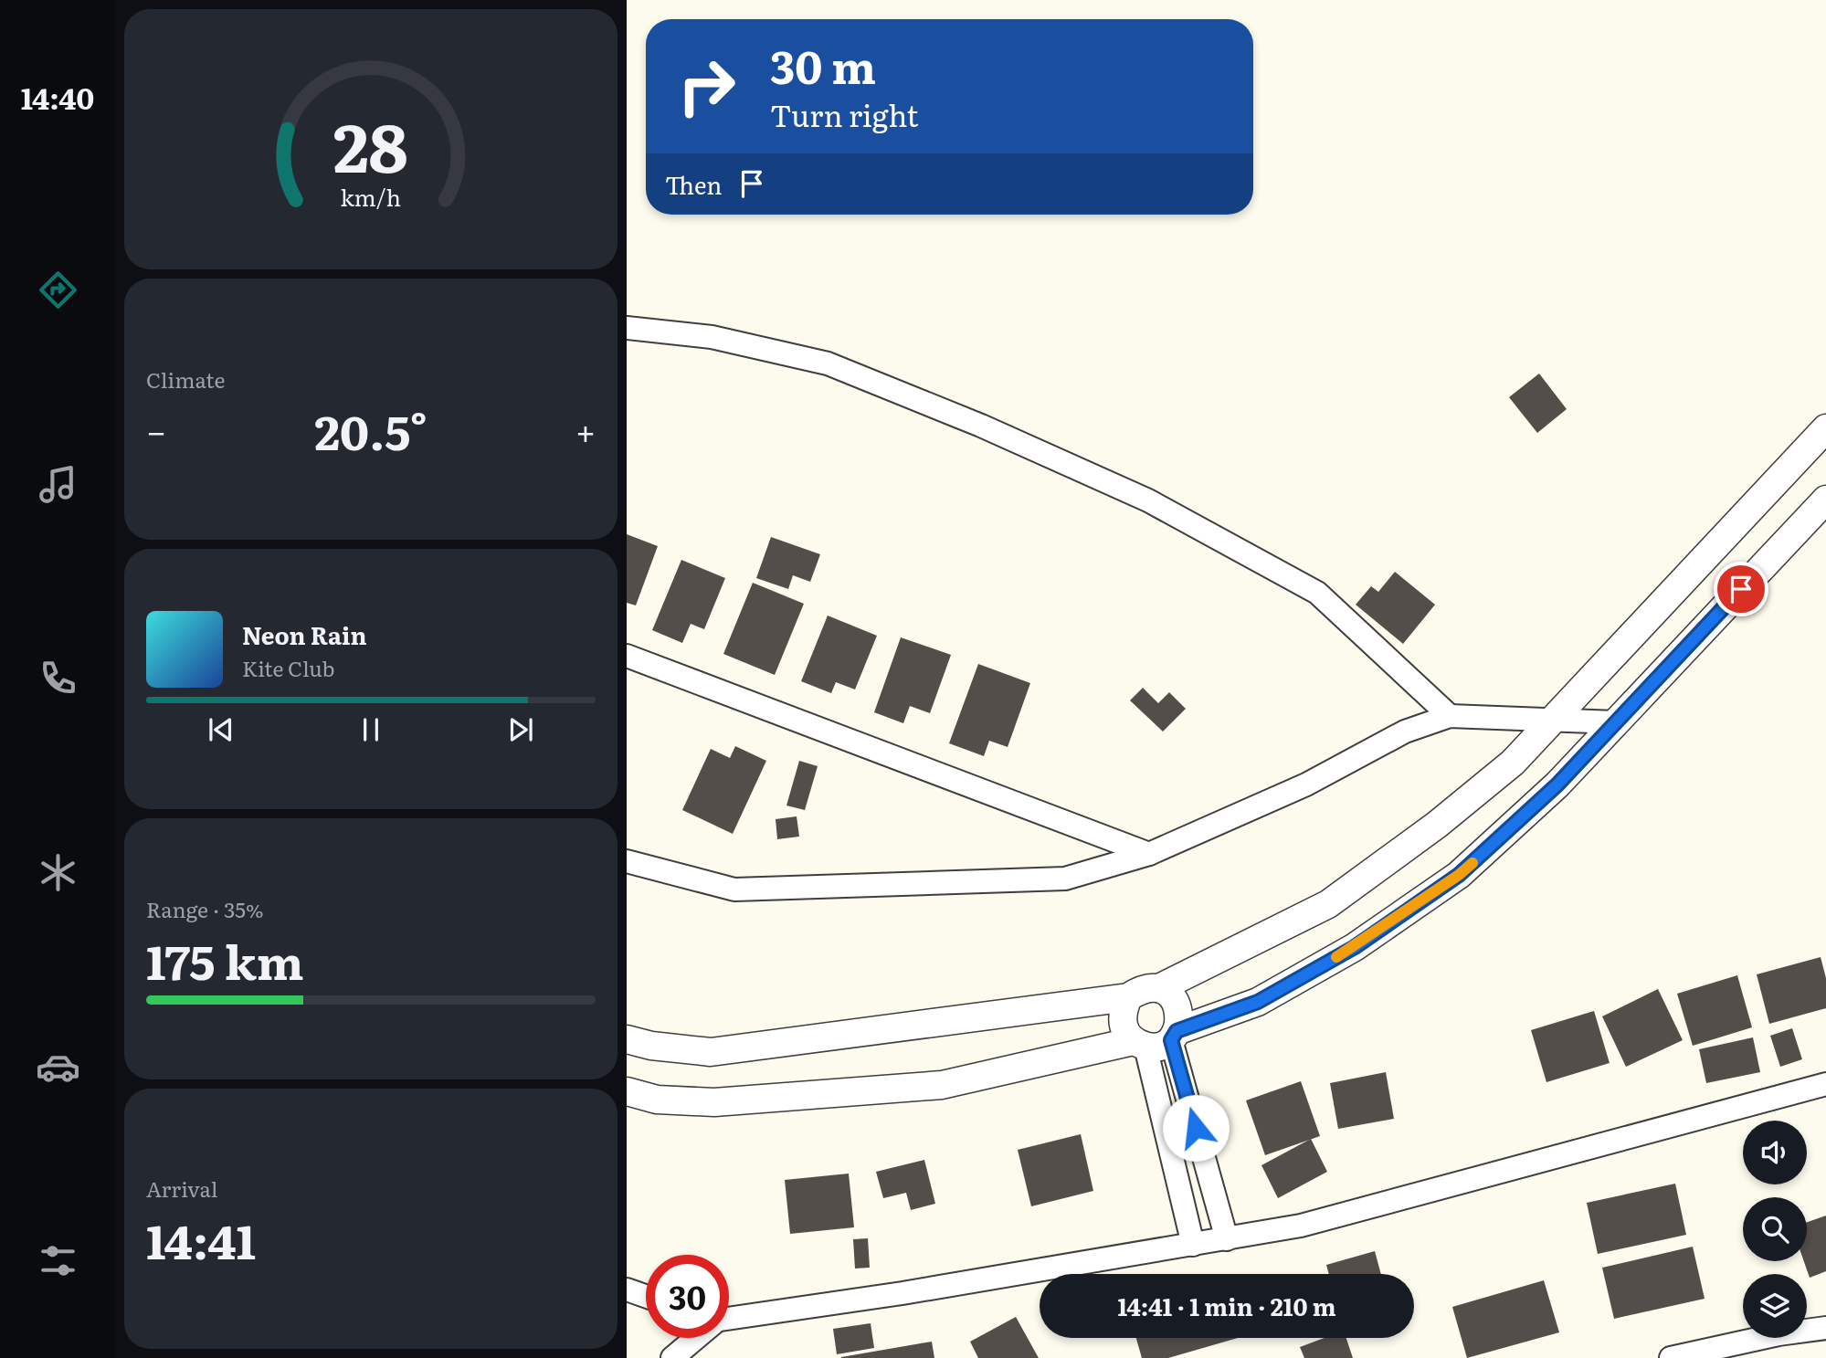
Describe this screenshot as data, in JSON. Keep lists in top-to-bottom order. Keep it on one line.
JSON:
{"page":{"tabs":"14:40","turn":["30 m","Turn right"],"then":"Then","tile":["Climate",["Range · 35%","175 km"],["Arrival","14:41"]],"heat":["−","20.5°","+"],"song":["Neon Rain","Kite Club"],"limit":"30","trip":"14:41 · 1 min · 210 m","gauge":["28","km/h"]}}
